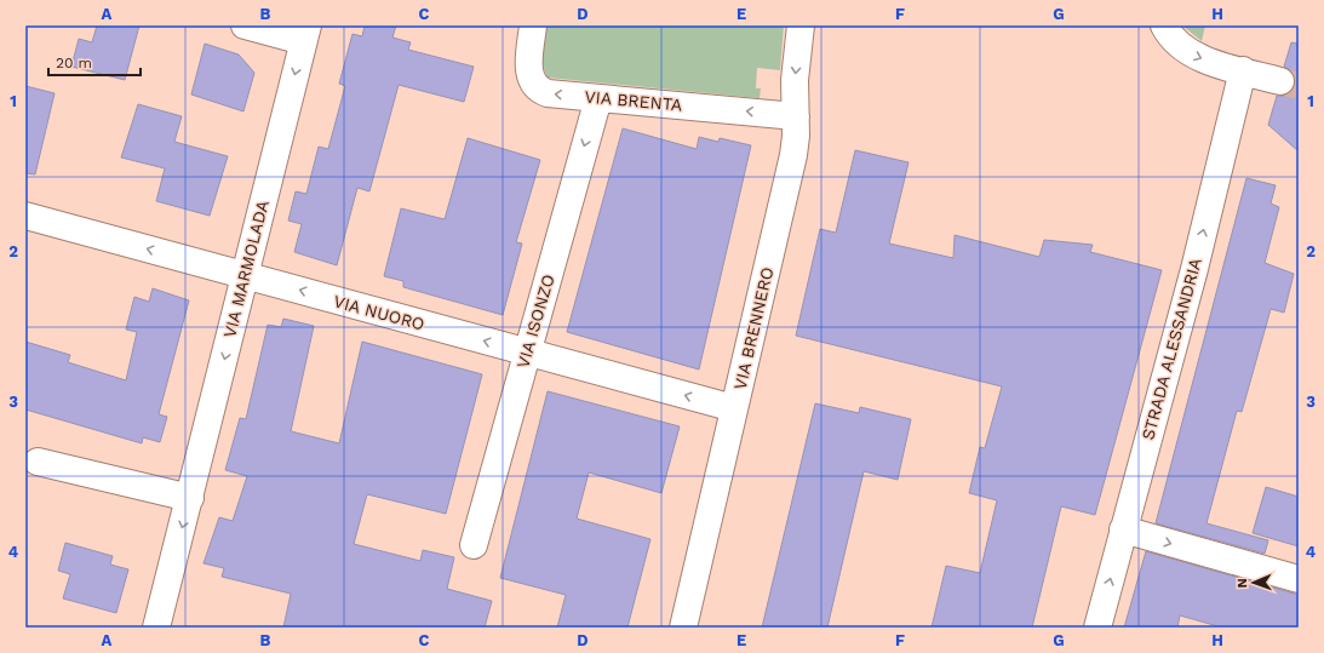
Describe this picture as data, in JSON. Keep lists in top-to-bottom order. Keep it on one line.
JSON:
{"streets":{"street":["VIA BRENTA","VIA MARMOLADA","VIA NUORO","VIA ISONZO","VIA BRENNERO","STRADA ALESSANDRIA"]},"crossings":[["VIA BRENTA","VIA ISONZO"],["VIA BRENTA","VIA BRENNERO"],["VIA MARMOLADA","VIA NUORO"],["VIA NUORO","VIA ISONZO"],["VIA NUORO","VIA BRENNERO"]],"one_way":["VIA BRENTA","VIA MARMOLADA","VIA NUORO","VIA ISONZO","STRADA ALESSANDRIA"],"scale_bar":"20 m","north":"left","grid":{"columns":["A","B","C","D","E","F","G","H"],"rows":["1","2","3","4"]}}
